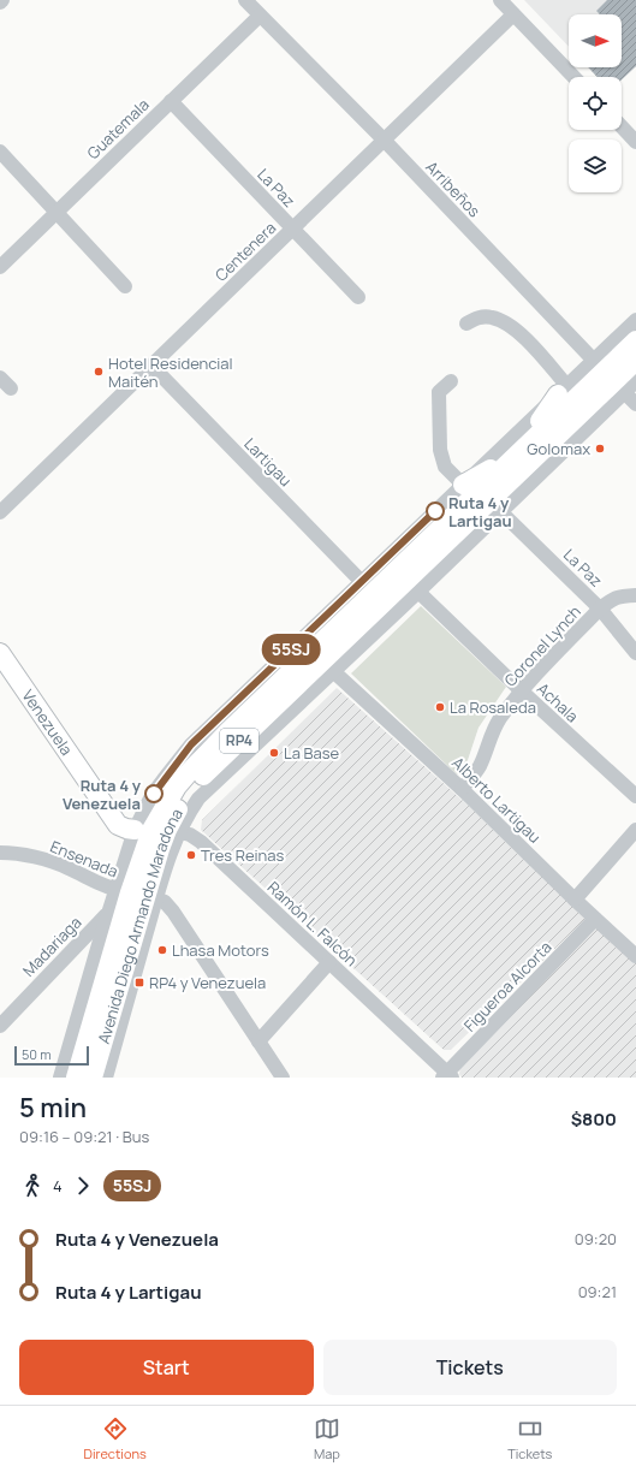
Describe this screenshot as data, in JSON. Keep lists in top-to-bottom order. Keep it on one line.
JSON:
{"streets":{"main road":["Venezuela","RP4","Avenida Diego Armando Maradona"],"street":["Guatemala","La Paz","Arribeños","Centenera","Lartigau","Coronel Lynch","Achala","Alberto Lartigau","Ensenada","Ramón L. Falcón","Madariaga","Figueroa Alcorta"]},"crossings":[["Guatemala","La Paz"],["Guatemala","Arribeños"],["La Paz","Centenera"],["La Paz","Coronel Lynch"],["La Paz","Avenida Diego Armando Maradona"],["Arribeños","Centenera"],["Arribeños","Avenida Diego Armando Maradona"],["Centenera","Lartigau"],["Lartigau","Avenida Diego Armando Maradona"],["Coronel Lynch","Achala"],["Coronel Lynch","Alberto Lartigau"],["Achala","Avenida Diego Armando Maradona"],["Venezuela","Ramón L. Falcón"],["Venezuela","Avenida Diego Armando Maradona"],["Alberto Lartigau","Avenida Diego Armando Maradona"],["Alberto Lartigau","Figueroa Alcorta"],["Ensenada","Avenida Diego Armando Maradona"],["Ramón L. Falcón","Avenida Diego Armando Maradona"],["Ramón L. Falcón","Figueroa Alcorta"],["Avenida Diego Armando Maradona","Madariaga"]],"places":{"other":["Hotel Residencial Maitén","Golomax","Ruta 4 y Lartigau","La Rosaleda","La Base","Ruta 4 y Venezuela","Tres Reinas","Lhasa Motors"],"transit":["RP4 y Venezuela"]},"lines":["bus line 55SJ"],"scale_bar":"50 m","north":"right","page":{"on_map":"55SJ","scale":"50 m","heading":["5 min","09:16 – 09:21 · Bus","$800"],"legs":["4","55SJ"],"list":[{"name":"Ruta 4 y Venezuela","value":"09:20"},{"name":"Ruta 4 y Lartigau","value":"09:21"}],"buttons":["Start","Tickets"],"tabs":["Directions","Map","Tickets"]}}
